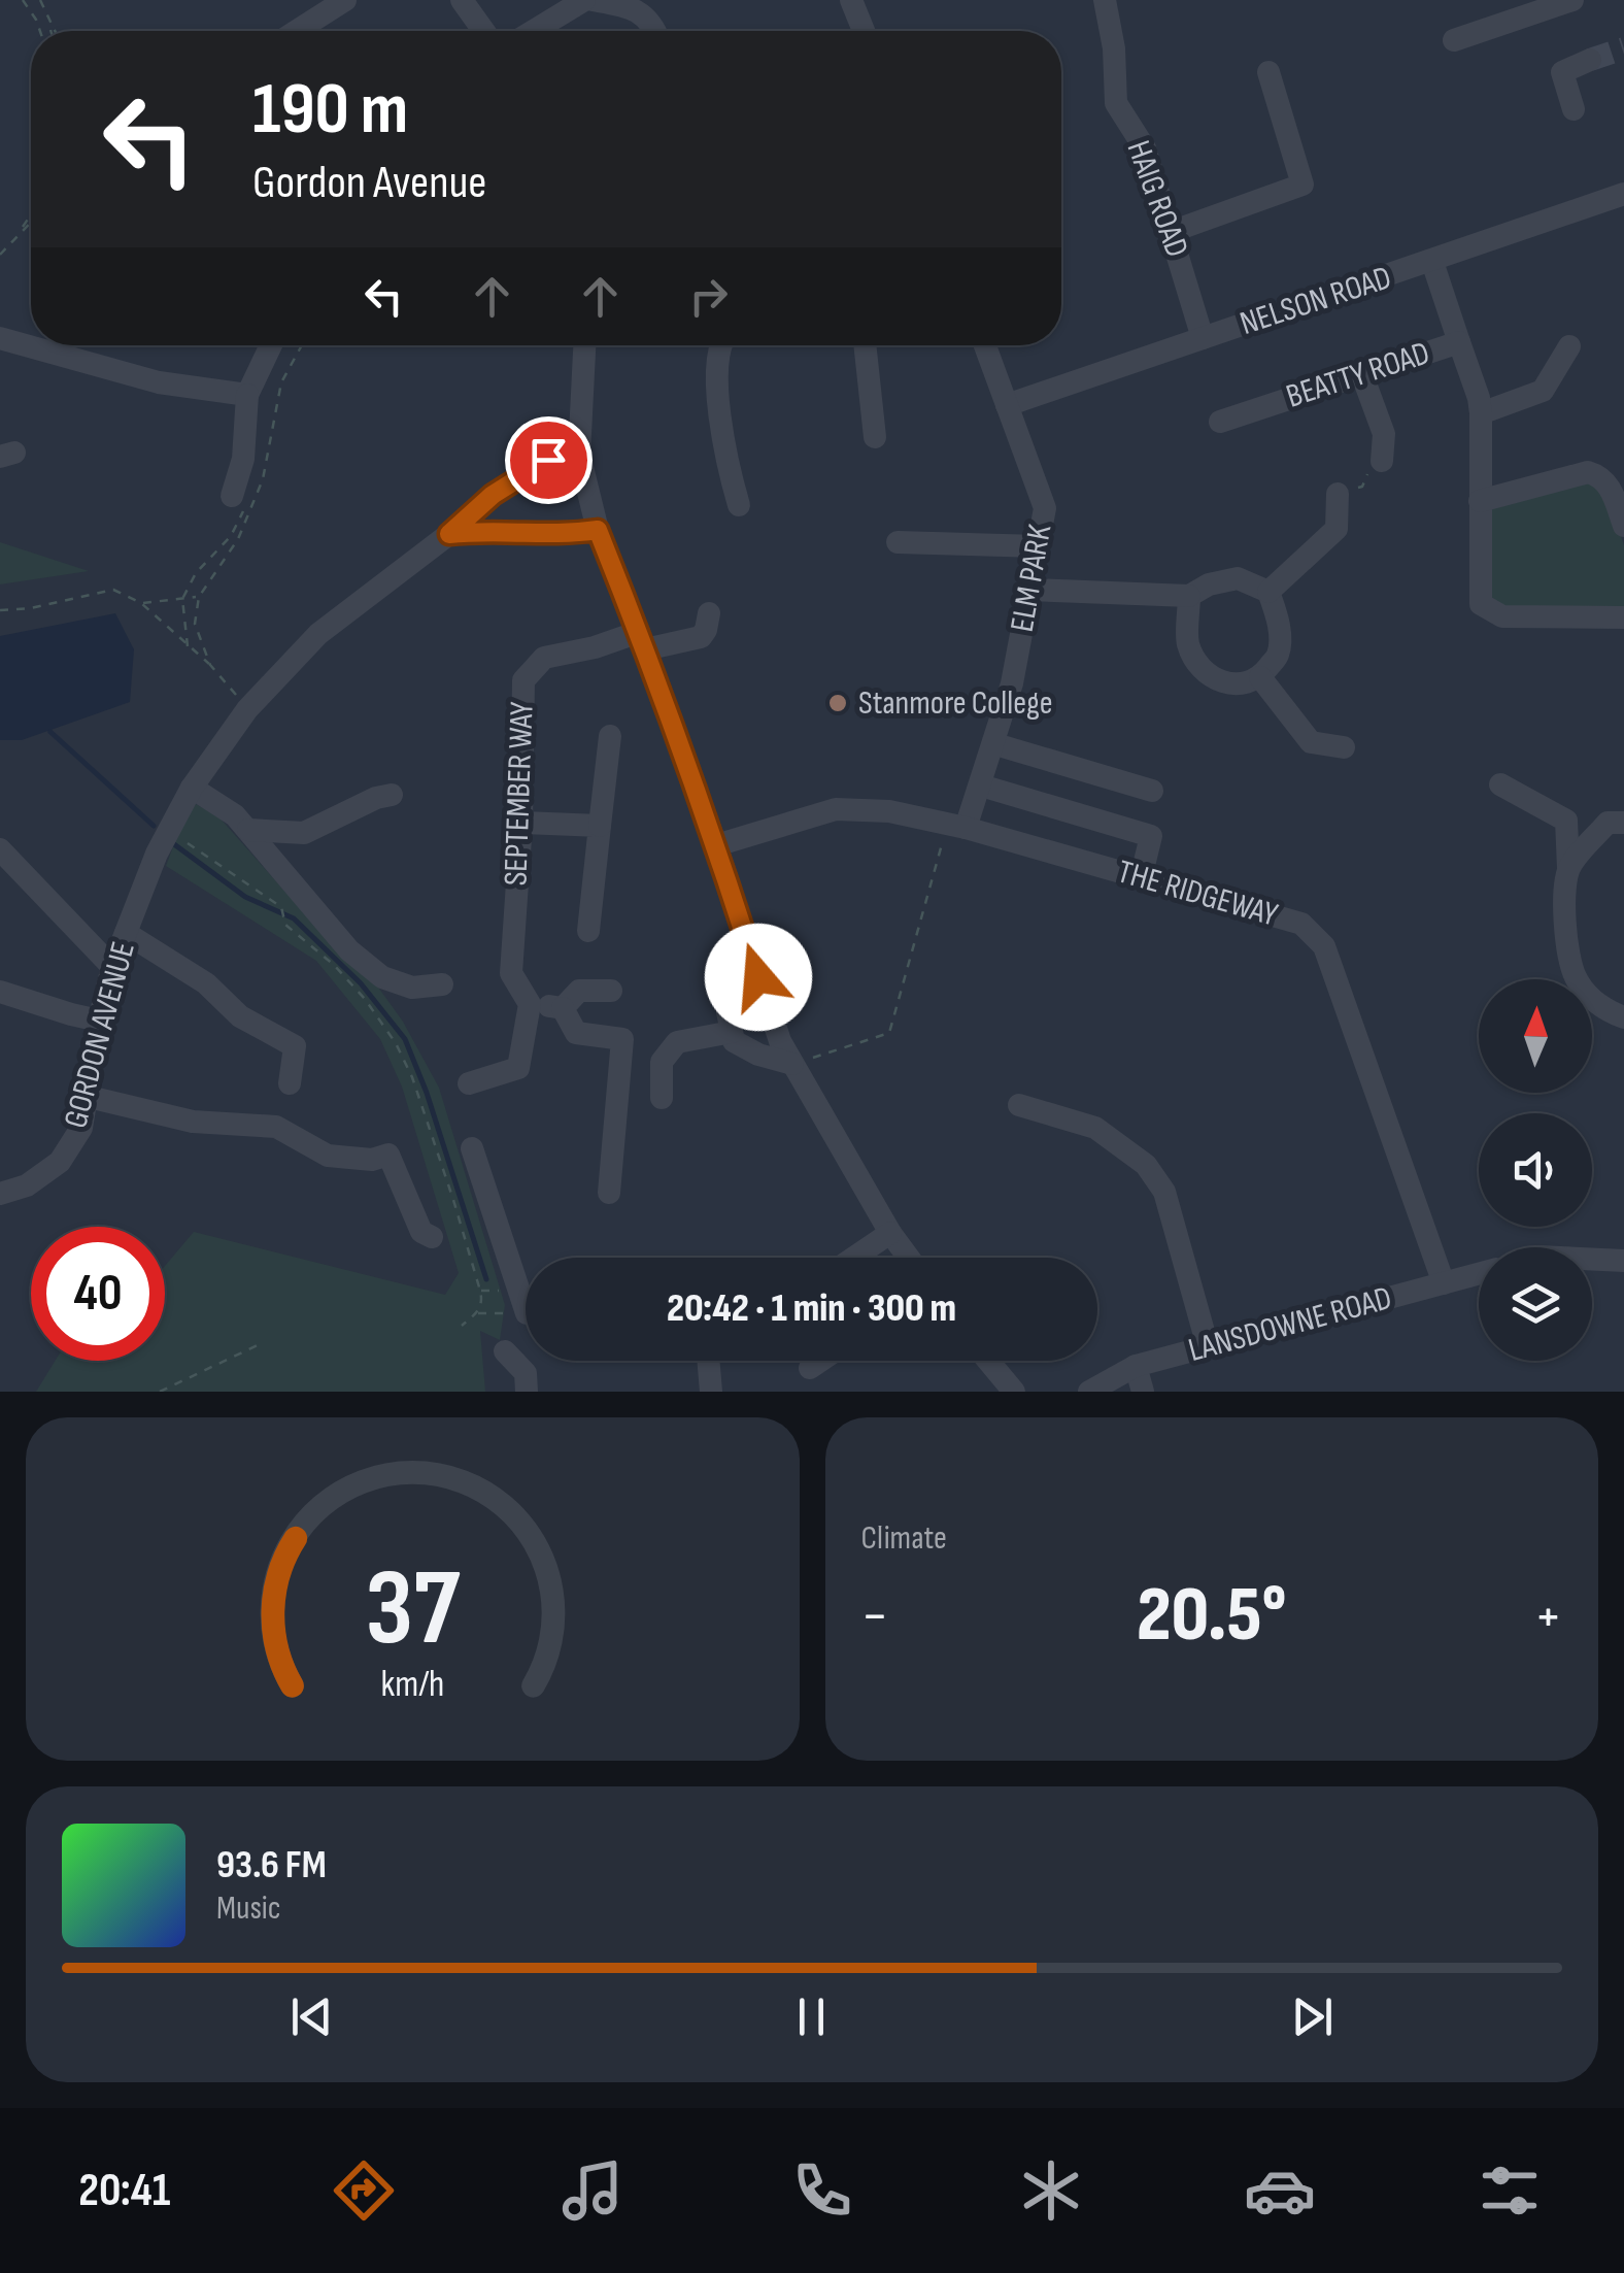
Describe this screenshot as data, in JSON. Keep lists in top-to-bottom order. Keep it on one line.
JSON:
{"streets":{"street":["HAIG ROAD","NELSON ROAD","BEATTY ROAD","ELM PARK","SEPTEMBER WAY","THE RIDGEWAY","GORDON AVENUE","LANSDOWNE ROAD"]},"crossings":[["HAIG ROAD","NELSON ROAD"],["NELSON ROAD","ELM PARK"],["ELM PARK","THE RIDGEWAY"],["THE RIDGEWAY","LANSDOWNE ROAD"]],"places":["Stanmore College"],"north":"top","page":{"turn":["190 m","Gordon Avenue"],"limit":"40","trip":"20:42 · 1 min · 300 m","tile":"Climate","heat":["−","20.5°","+"],"song":["93.6 FM","Music"],"tabs":"20:41","gauge":["37","km/h"]}}
